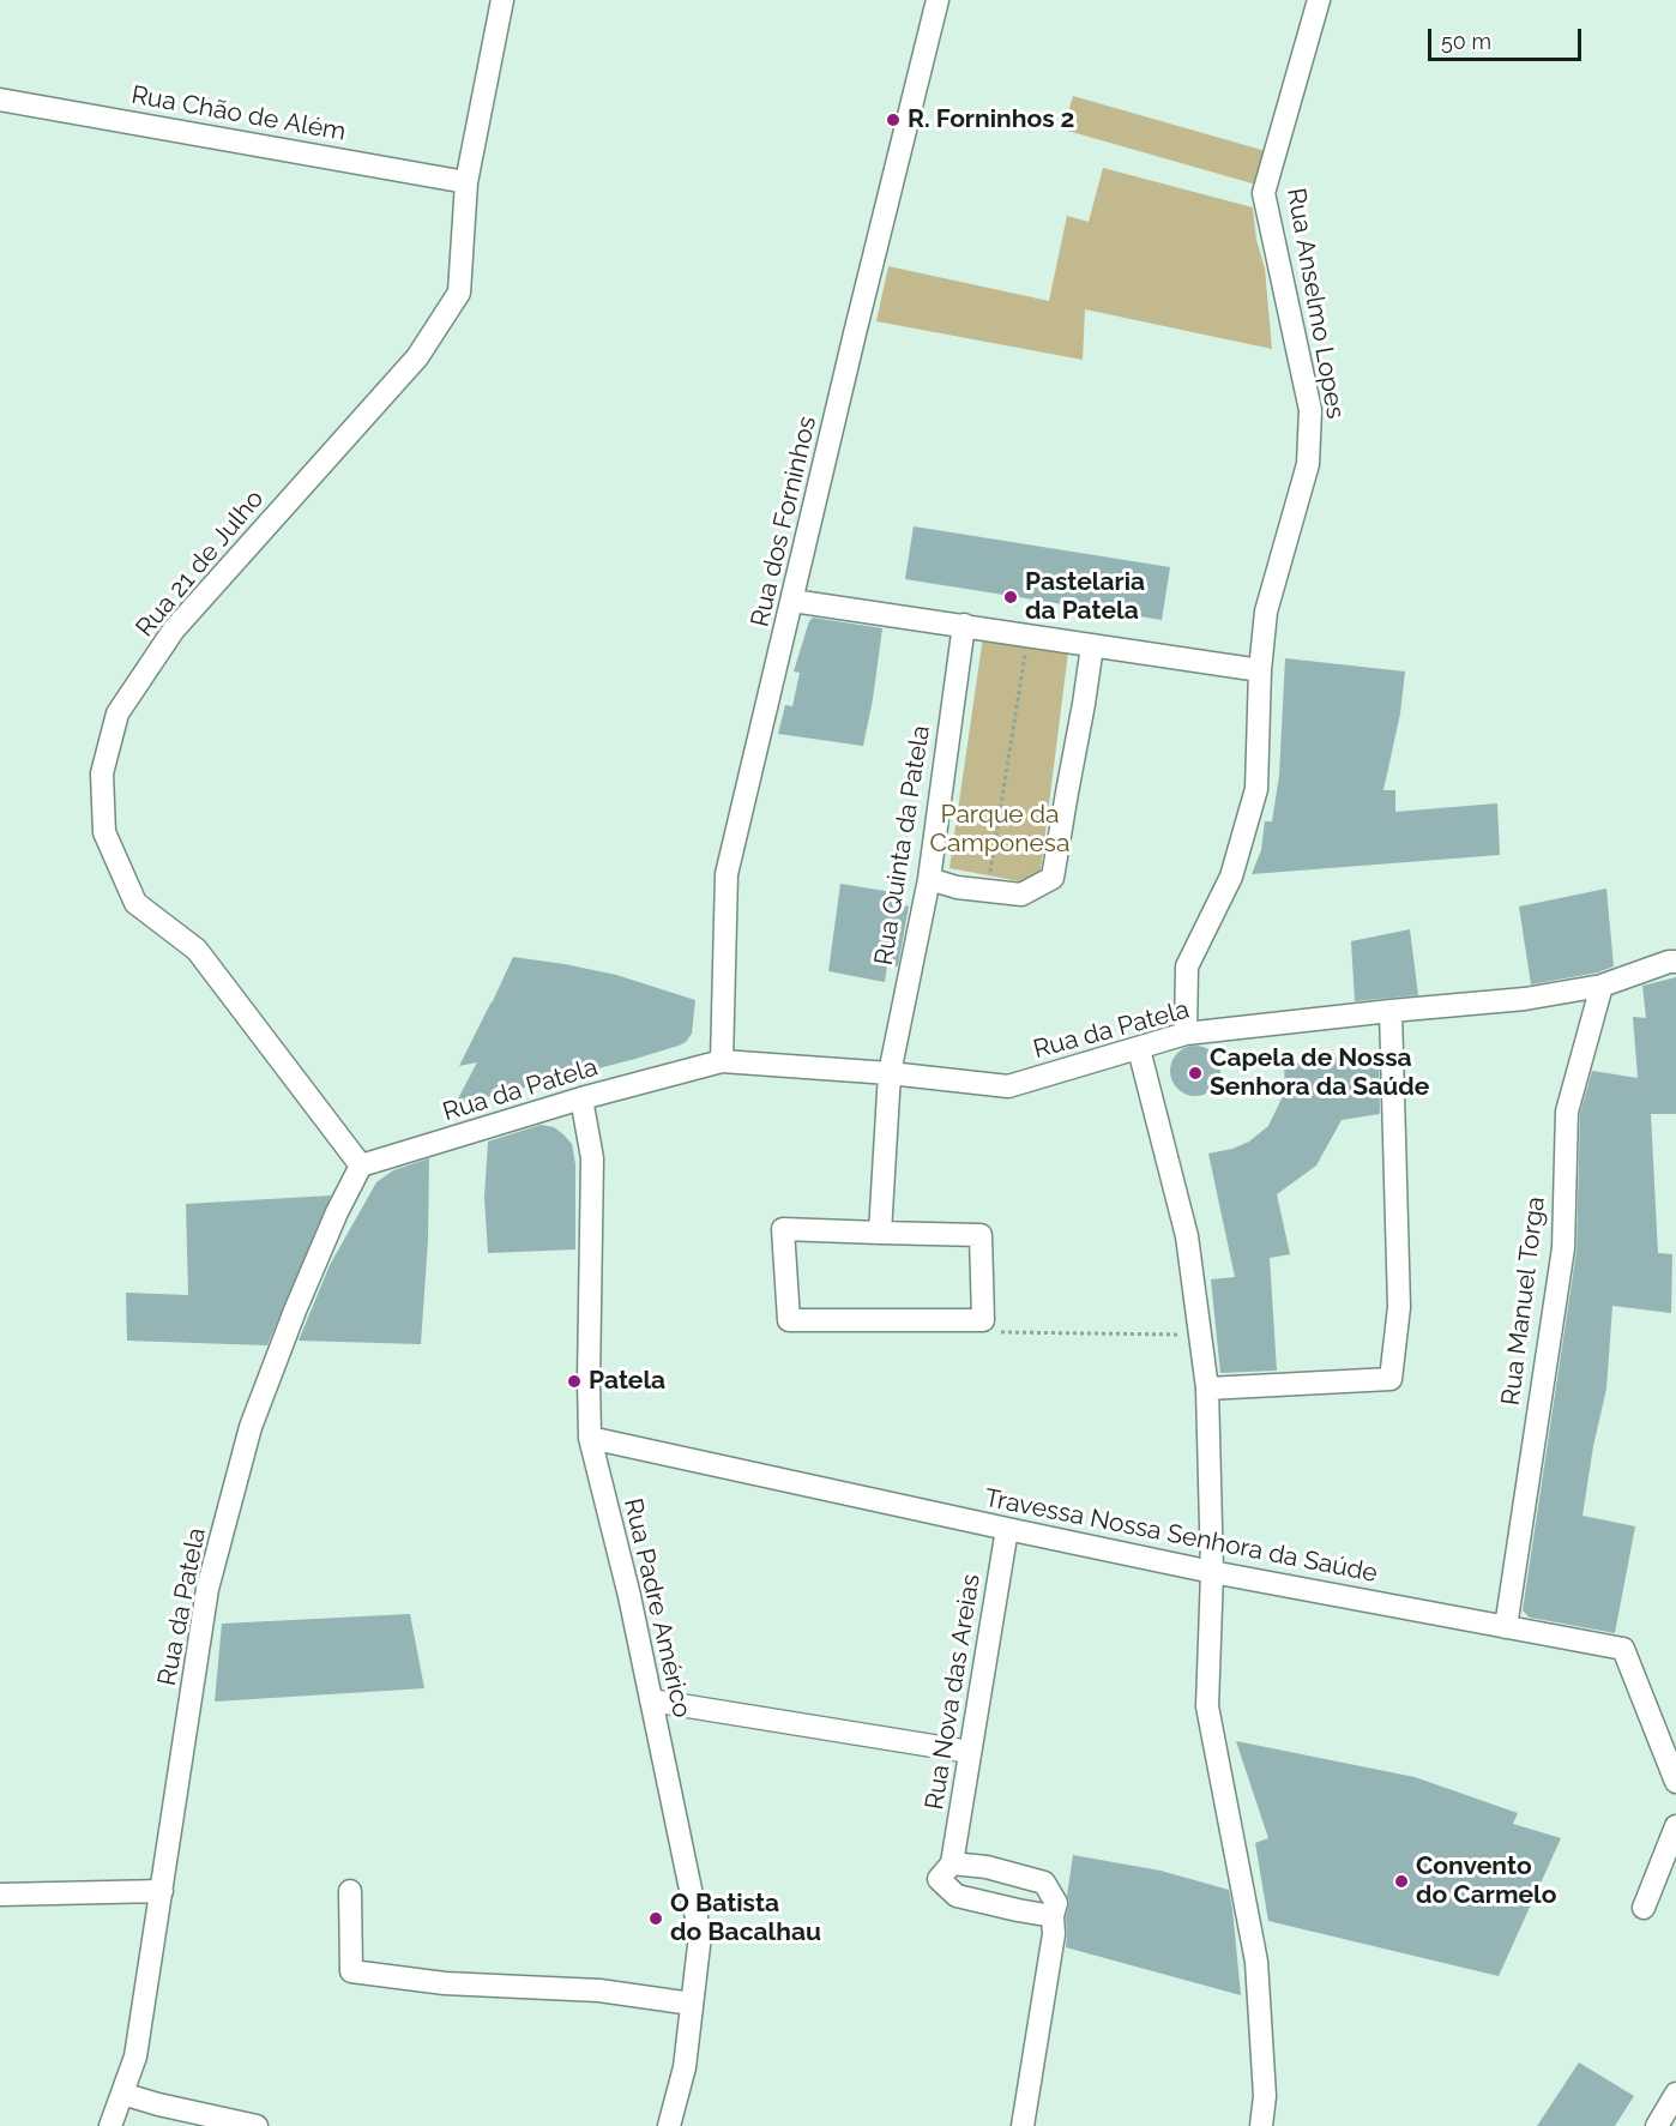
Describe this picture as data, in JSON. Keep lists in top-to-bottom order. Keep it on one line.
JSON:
{"streets":{"street":["Rua Chão de Além","Rua Anselmo Lopes","Rua dos Forninhos","Rua 21 de Julho","Rua Quinta da Patela","Rua da Patela","Rua Manuel Torga","Travessa Nossa Senhora da Saúde","Rua Padre Américo","Rua Nova das Areias"]},"crossings":[["Rua Chão de Além","Rua 21 de Julho"],["Rua Anselmo Lopes","Rua da Patela"],["Rua dos Forninhos","Rua da Patela"],["Rua 21 de Julho","Rua da Patela"],["Rua Quinta da Patela","Rua da Patela"],["Rua da Patela","Rua Manuel Torga"],["Rua da Patela","Rua Padre Américo"],["Rua Manuel Torga","Travessa Nossa Senhora da Saúde"],["Travessa Nossa Senhora da Saúde","Rua Padre Américo"],["Travessa Nossa Senhora da Saúde","Rua Nova das Areias"]],"parks":["Parque da Camponesa"],"places":["R. Forninhos 2","Pastelaria da Patela","Capela de Nossa Senhora da Saúde","Patela","Convento do Carmelo","O Batista do Bacalhau"],"scale_bar":"50 m"}
